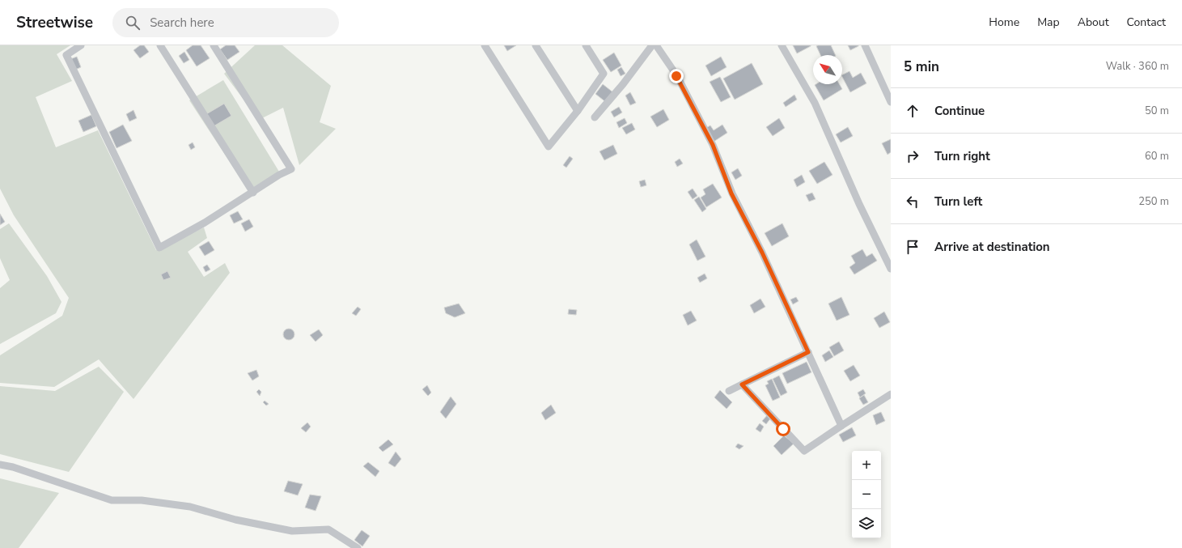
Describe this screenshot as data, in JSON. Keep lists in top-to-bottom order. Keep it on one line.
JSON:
{"north":"top left","page":{"header":"Streetwise","search":"Search here","nav":["Home","Map","About","Contact"],"heading":["5 min","Walk · 360 m"],"list":[["Continue","50 m"],["Turn right","60 m"],["Turn left","250 m"],"Arrive at destination"],"map_buttons":["+","−"]}}
